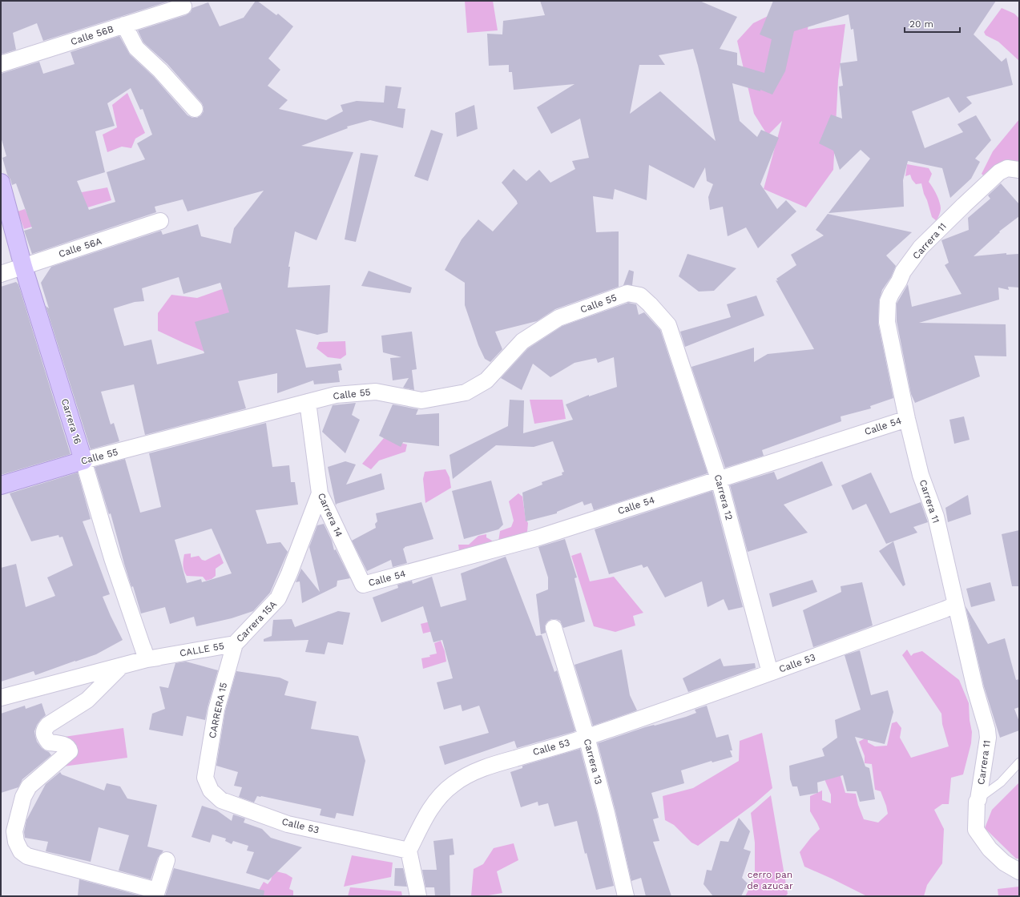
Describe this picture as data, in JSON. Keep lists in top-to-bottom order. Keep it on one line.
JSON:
{"streets":{"street":["Calle 56B","Carrera 11","Calle 56A","Calle 55","Carrera 16","Calle 54","Carrera 12","Carrera 14","CALLE 55","Calle 53","CARRERA 15","Carrera 13"]},"crossings":[["Carrera 11","Calle 54"],["Carrera 11","Calle 53"],["Calle 56A","Carrera 16"],["Calle 55","Carrera 16"],["Calle 55","Carrera 12"],["Calle 55","Carrera 14"],["Carrera 16","CALLE 55"],["Calle 54","Carrera 12"],["Calle 54","Carrera 14"],["Carrera 12","Calle 53"],["Carrera 14","CALLE 55"],["CALLE 55","CARRERA 15"],["Calle 53","CARRERA 15"],["Calle 53","Carrera 13"]],"parks":["cerro pan de azucar"],"scale_bar":"20 m"}
